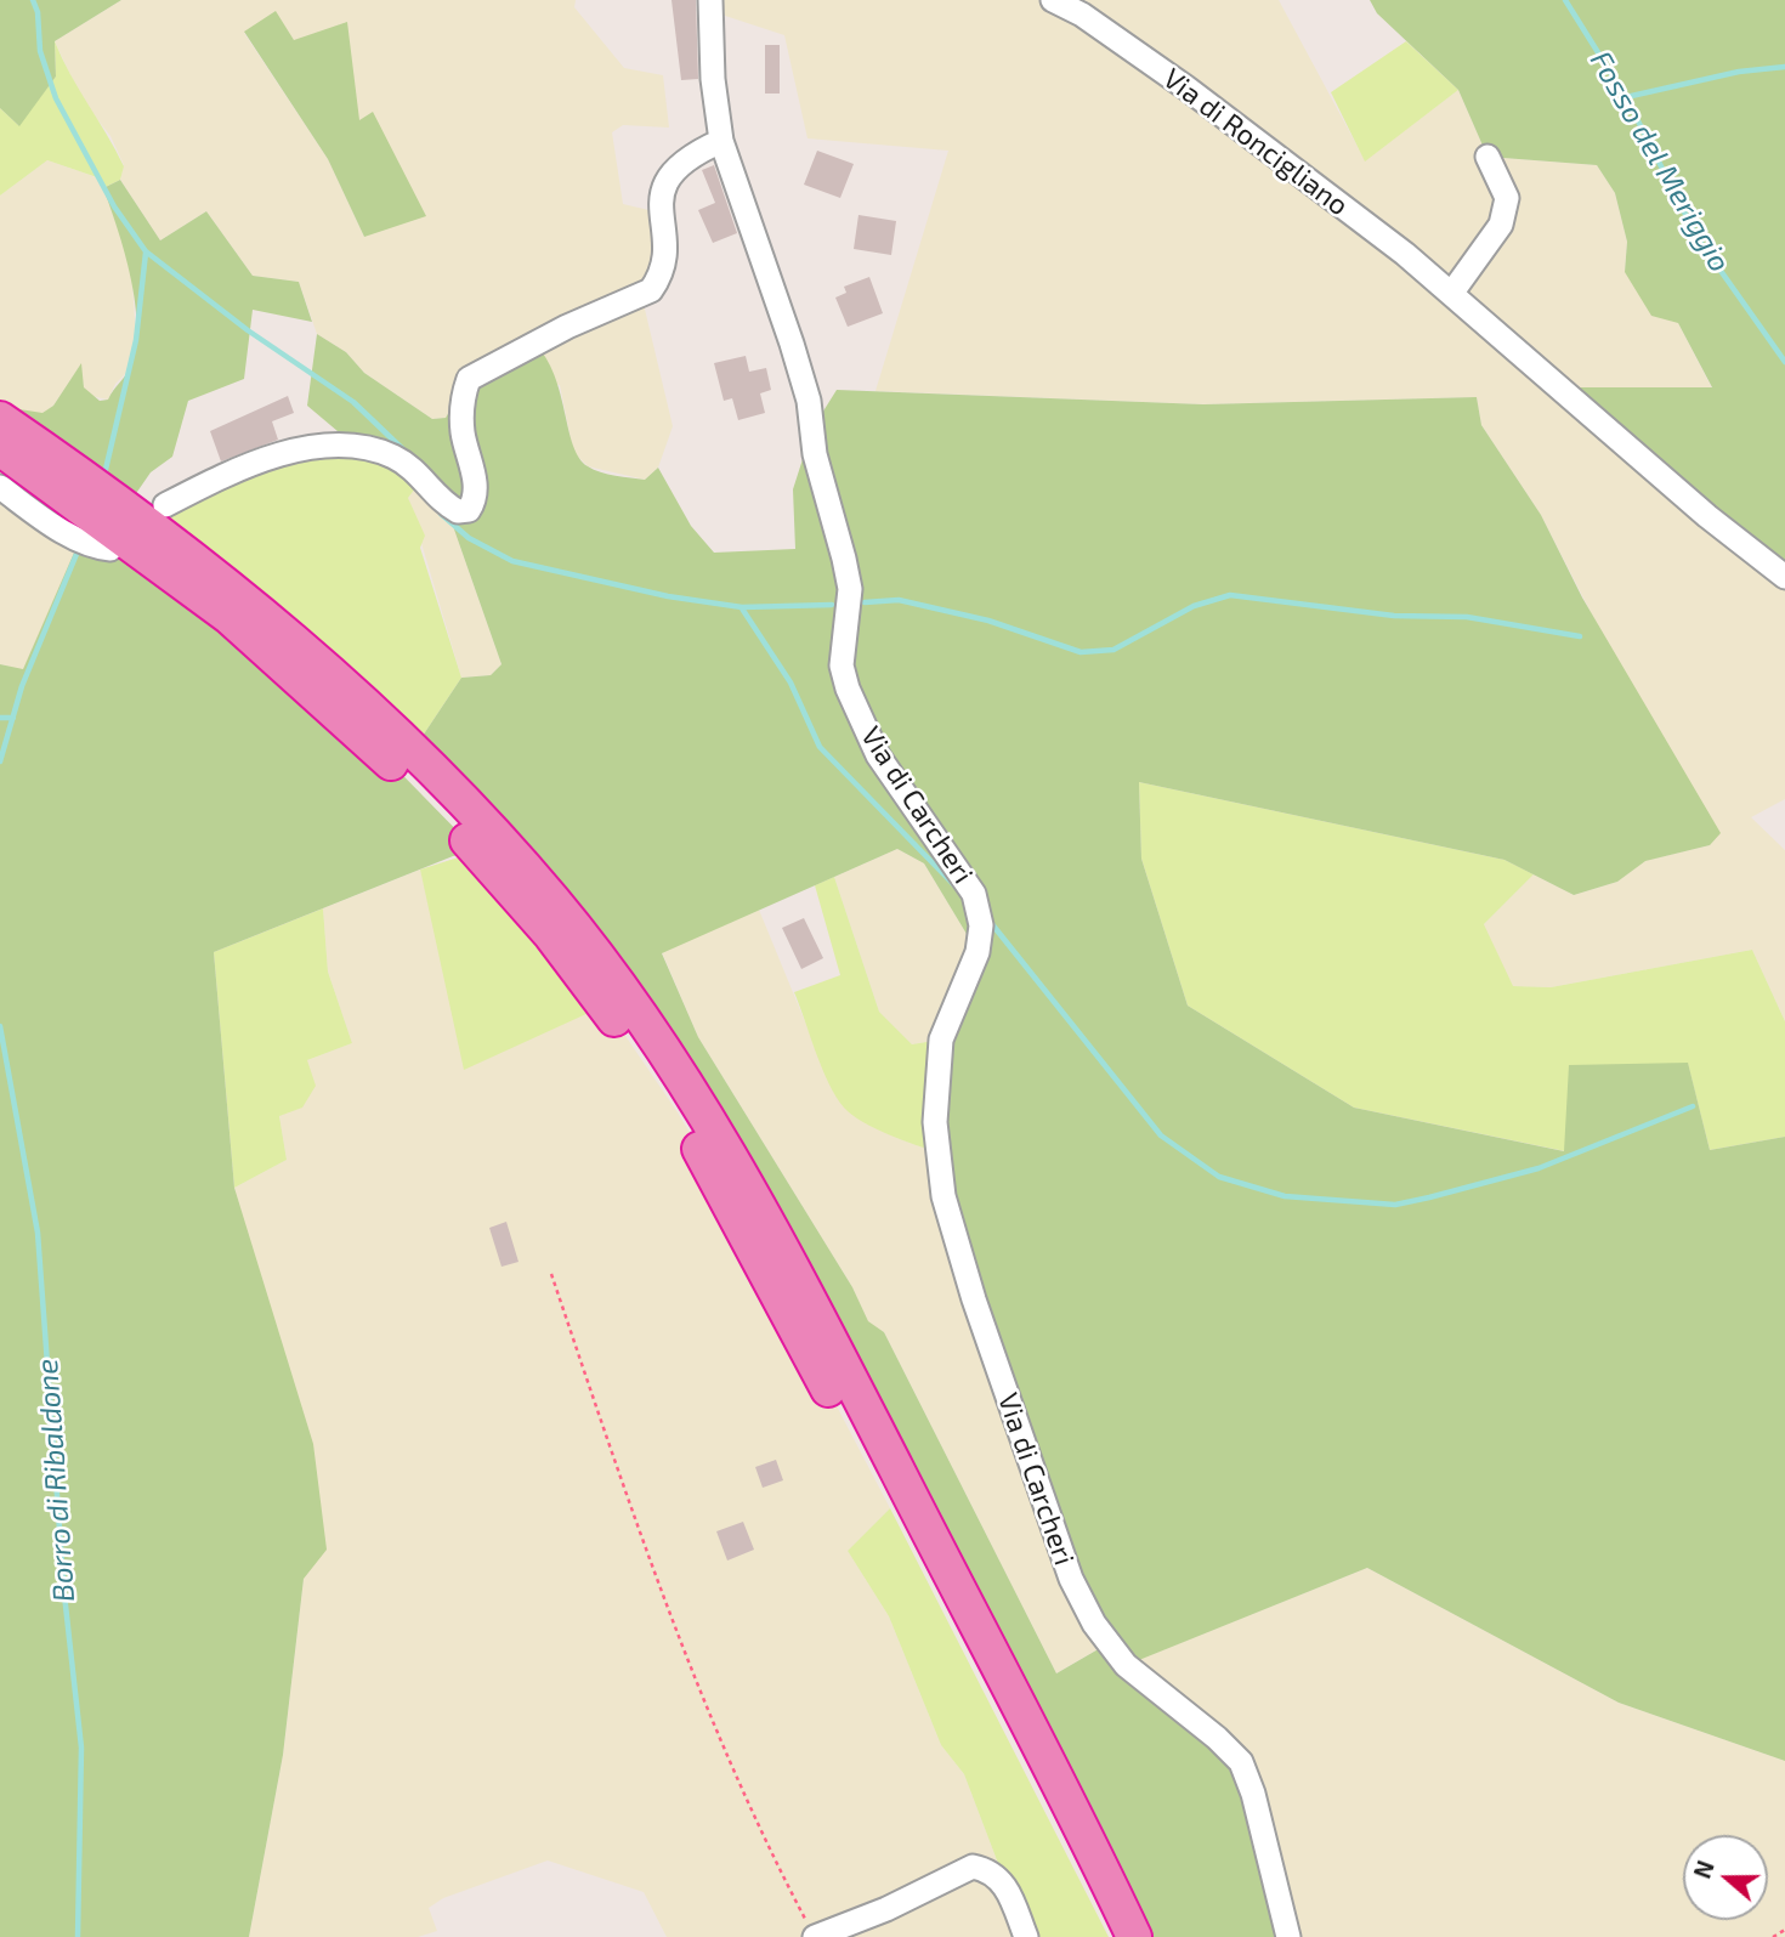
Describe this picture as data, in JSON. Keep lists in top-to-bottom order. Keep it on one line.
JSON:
{"streets":{"street":["Via di Roncigliano","Via di Carcheri"]},"water":["Fosso del Meriggio","Borro di Ribaldone"],"north":"left"}
